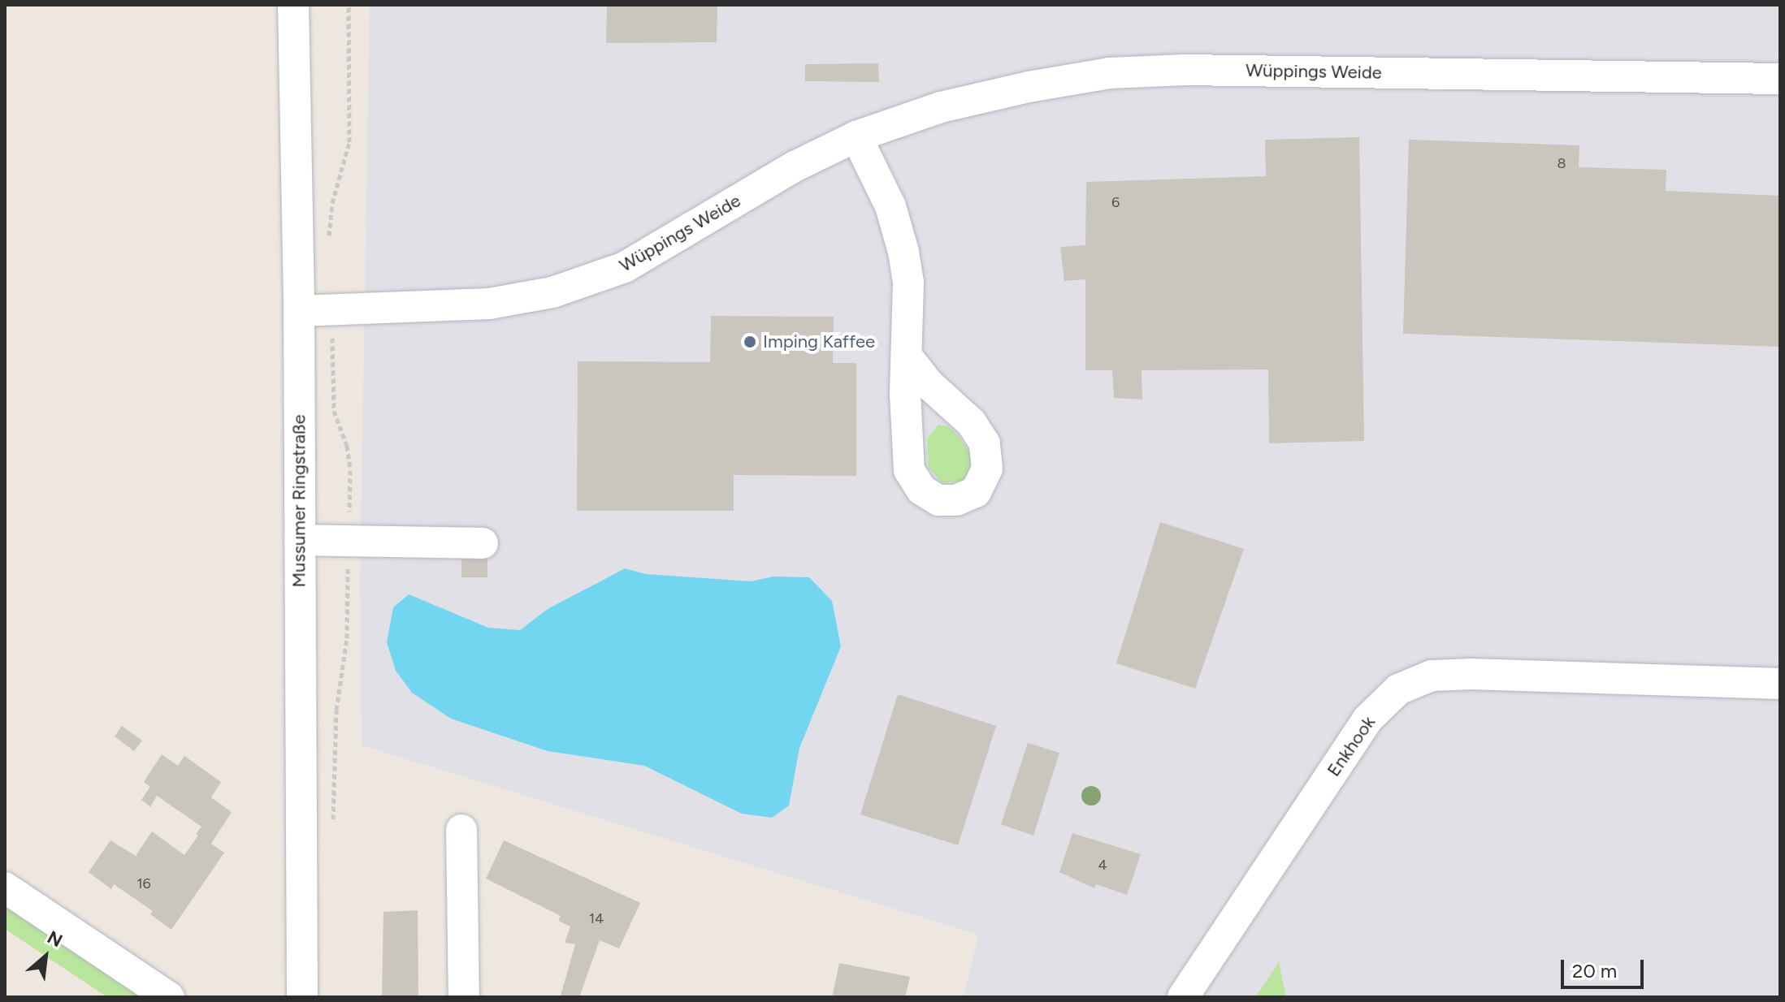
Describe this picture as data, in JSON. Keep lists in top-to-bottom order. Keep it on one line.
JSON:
{"streets":{"street":["Wüppings Weide","Mussumer Ringstraße","Enkhook"]},"crossings":[["Wüppings Weide","Mussumer Ringstraße"]],"places":["Imping Kaffee"],"house_numbers":["8","6","4","16","14"],"scale_bar":"20 m","north":"top right"}
